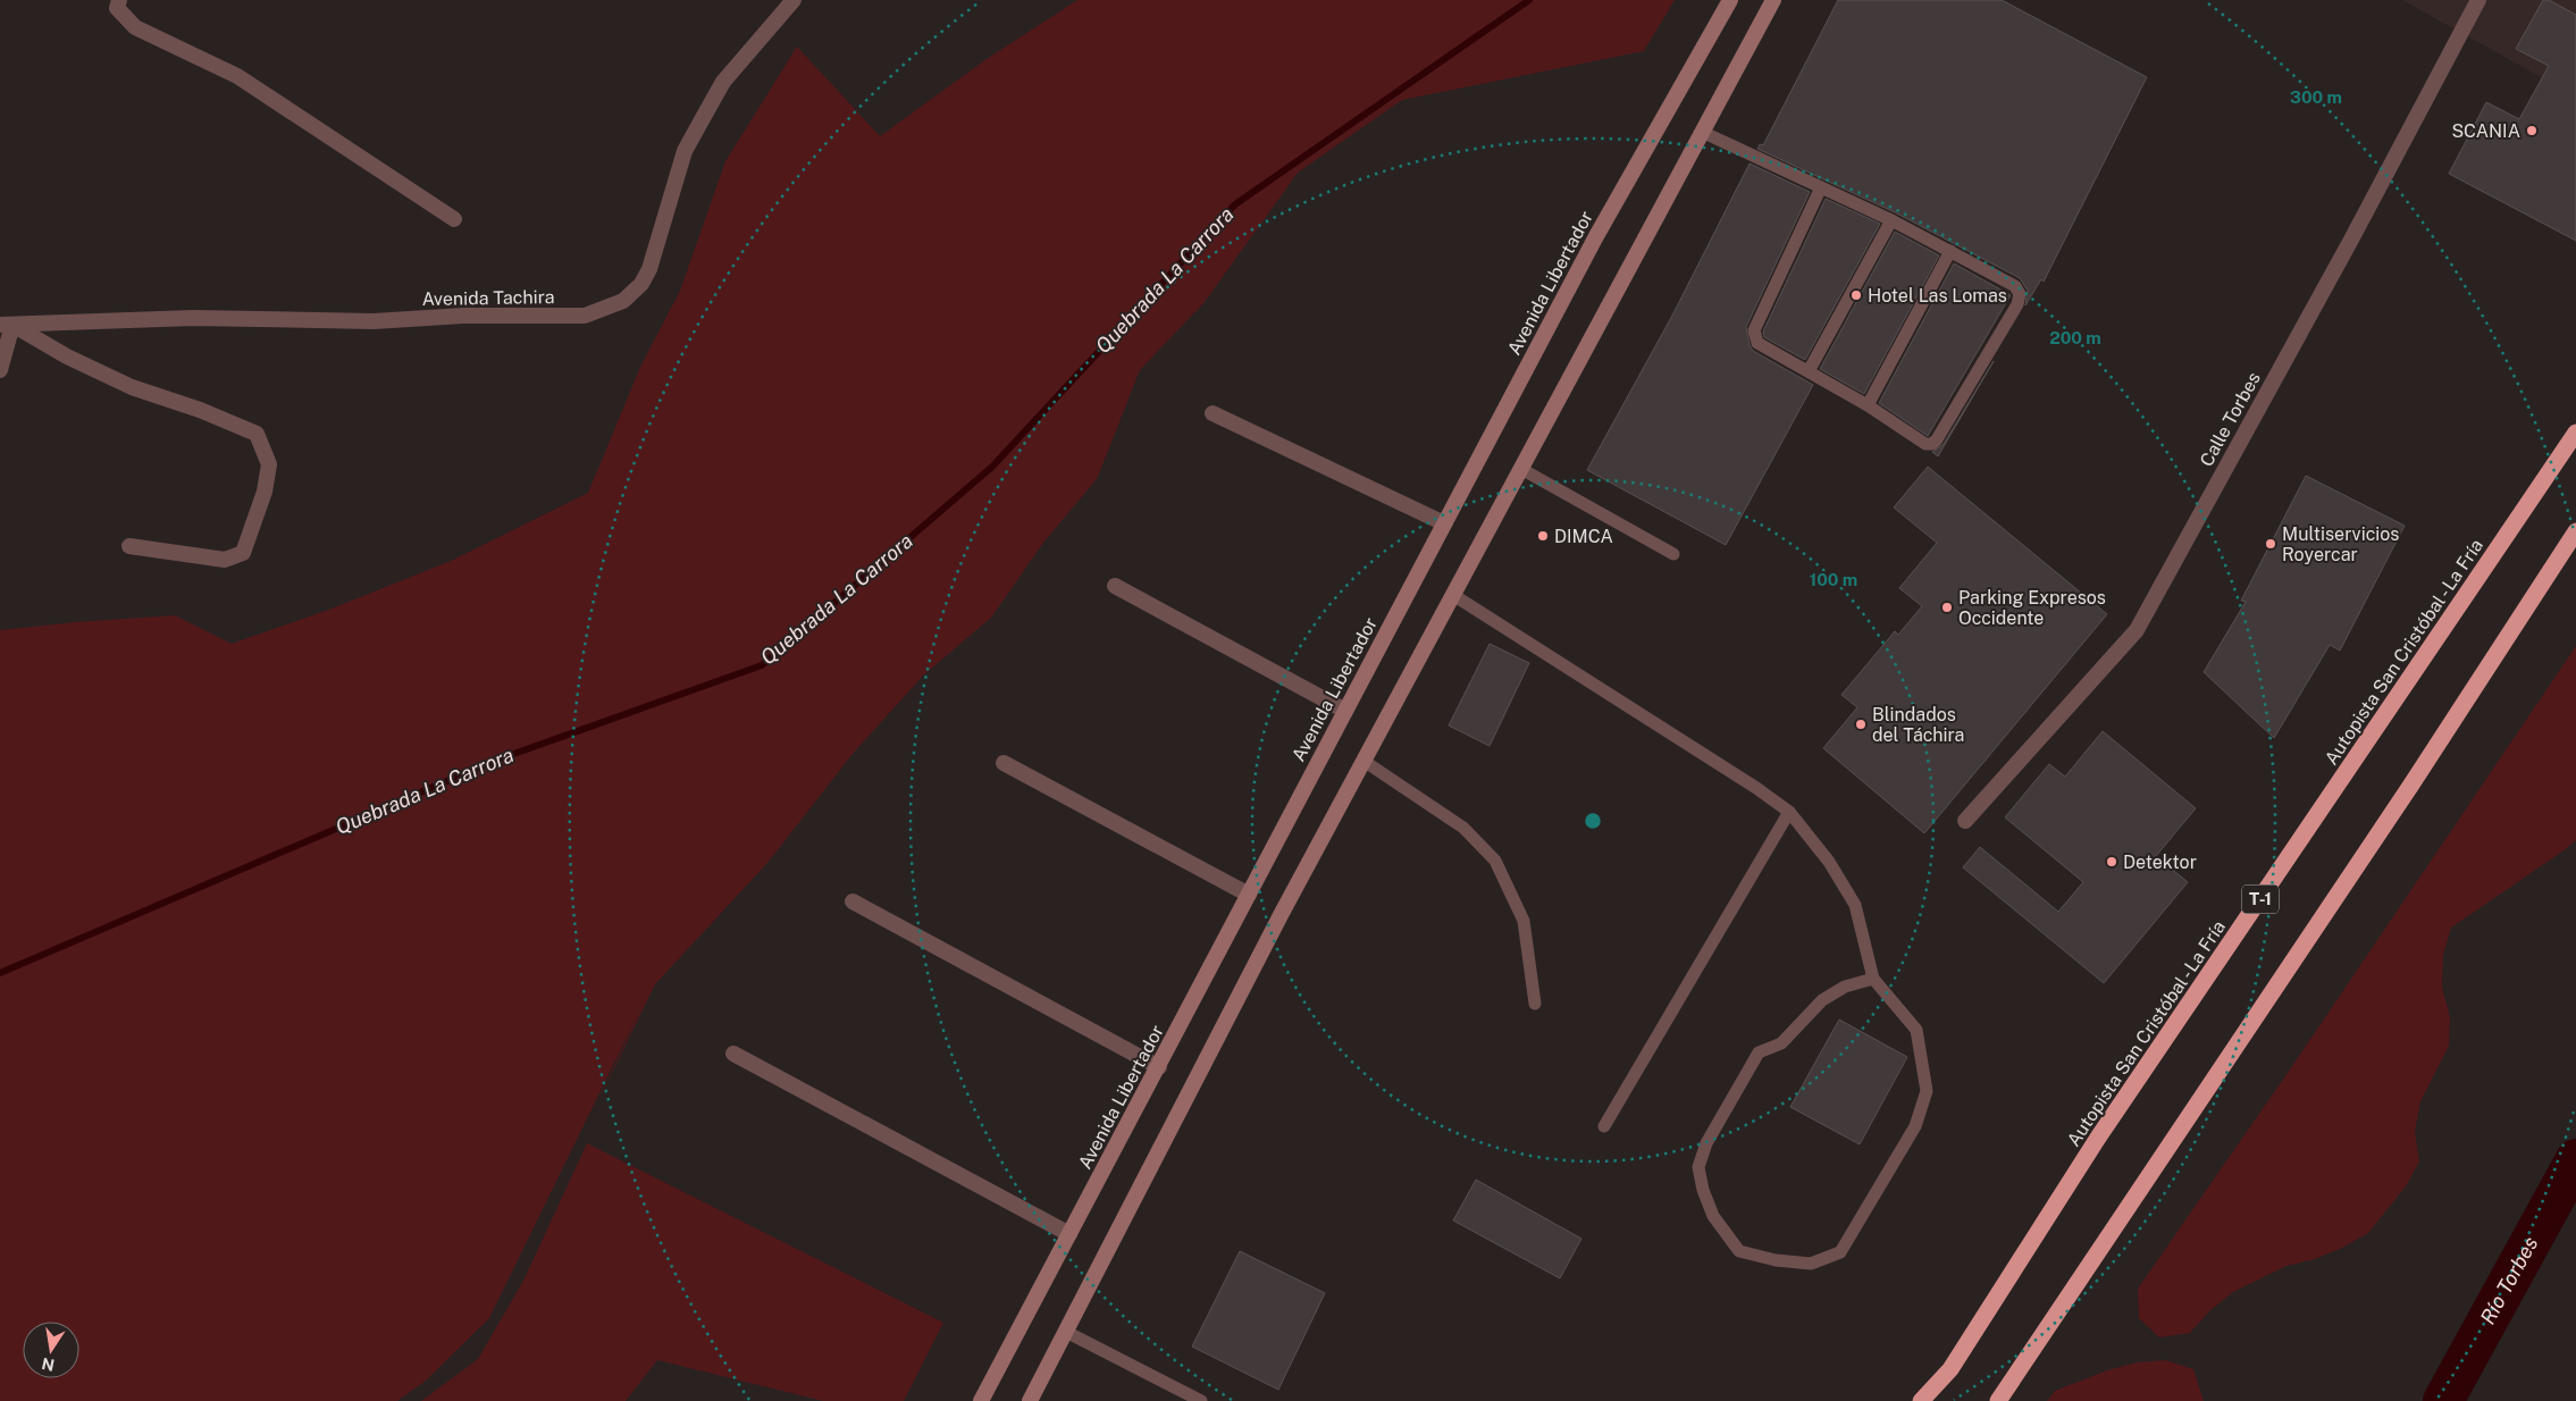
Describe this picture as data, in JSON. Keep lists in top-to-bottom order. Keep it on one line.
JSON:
{"streets":{"highway":["Autopista San Cristóbal - La Fría","T-1"],"main road":["Avenida Libertador"],"street":["Avenida Tachira","Calle Torbes"]},"water":["Quebrada La Carrora","Río Torbes"],"places":["SCANIA","Hotel Las Lomas","DIMCA","Multiservicios Royercar","Parking Expresos Occidente","Blindados del Táchira","Detektor"],"north":"bottom","rings":["300 m","200 m","100 m"]}
